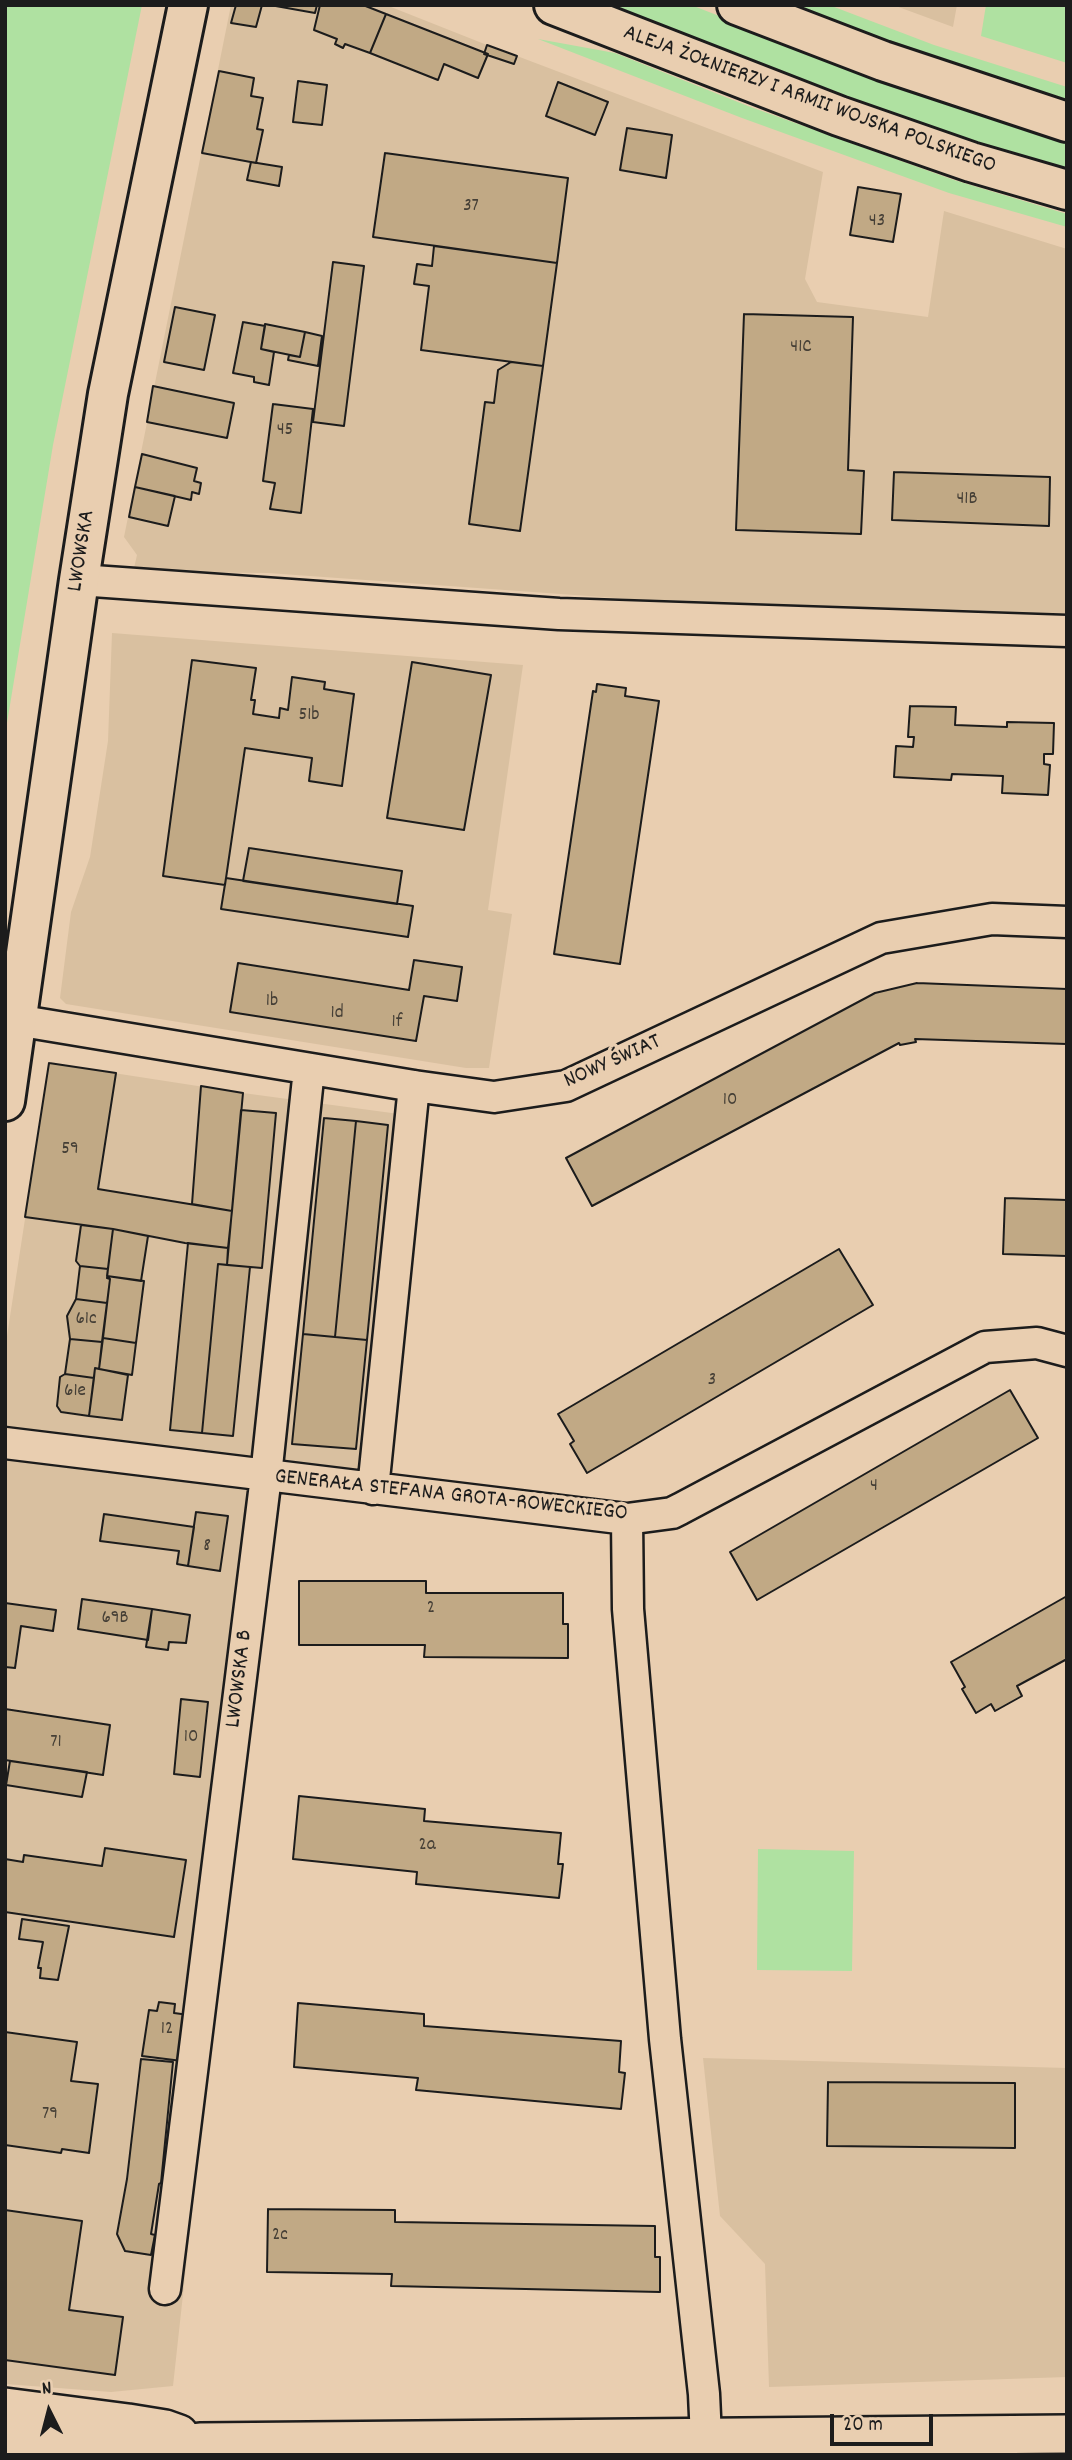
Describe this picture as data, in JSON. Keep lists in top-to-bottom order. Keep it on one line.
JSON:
{"streets":{"main road":["ALEJA ŻOŁNIERZY I ARMII WOJSKA POLSKIEGO","LWOWSKA"],"street":["NOWY ŚWIAT","GENERAŁA STEFANA GROTA-ROWECKIEGO","LWOWSKA B"]},"crossings":[["LWOWSKA","NOWY ŚWIAT"],["NOWY ŚWIAT","LWOWSKA B"],["GENERAŁA STEFANA GROTA-ROWECKIEGO","LWOWSKA B"]],"house_numbers":["37","43","41C","45","41B","51b","1b","1d","1f","10","59","61c","3","61e","4","8","2","69B","10","71","2a","12","79","2c"],"scale_bar":"20 m","north":"top"}
